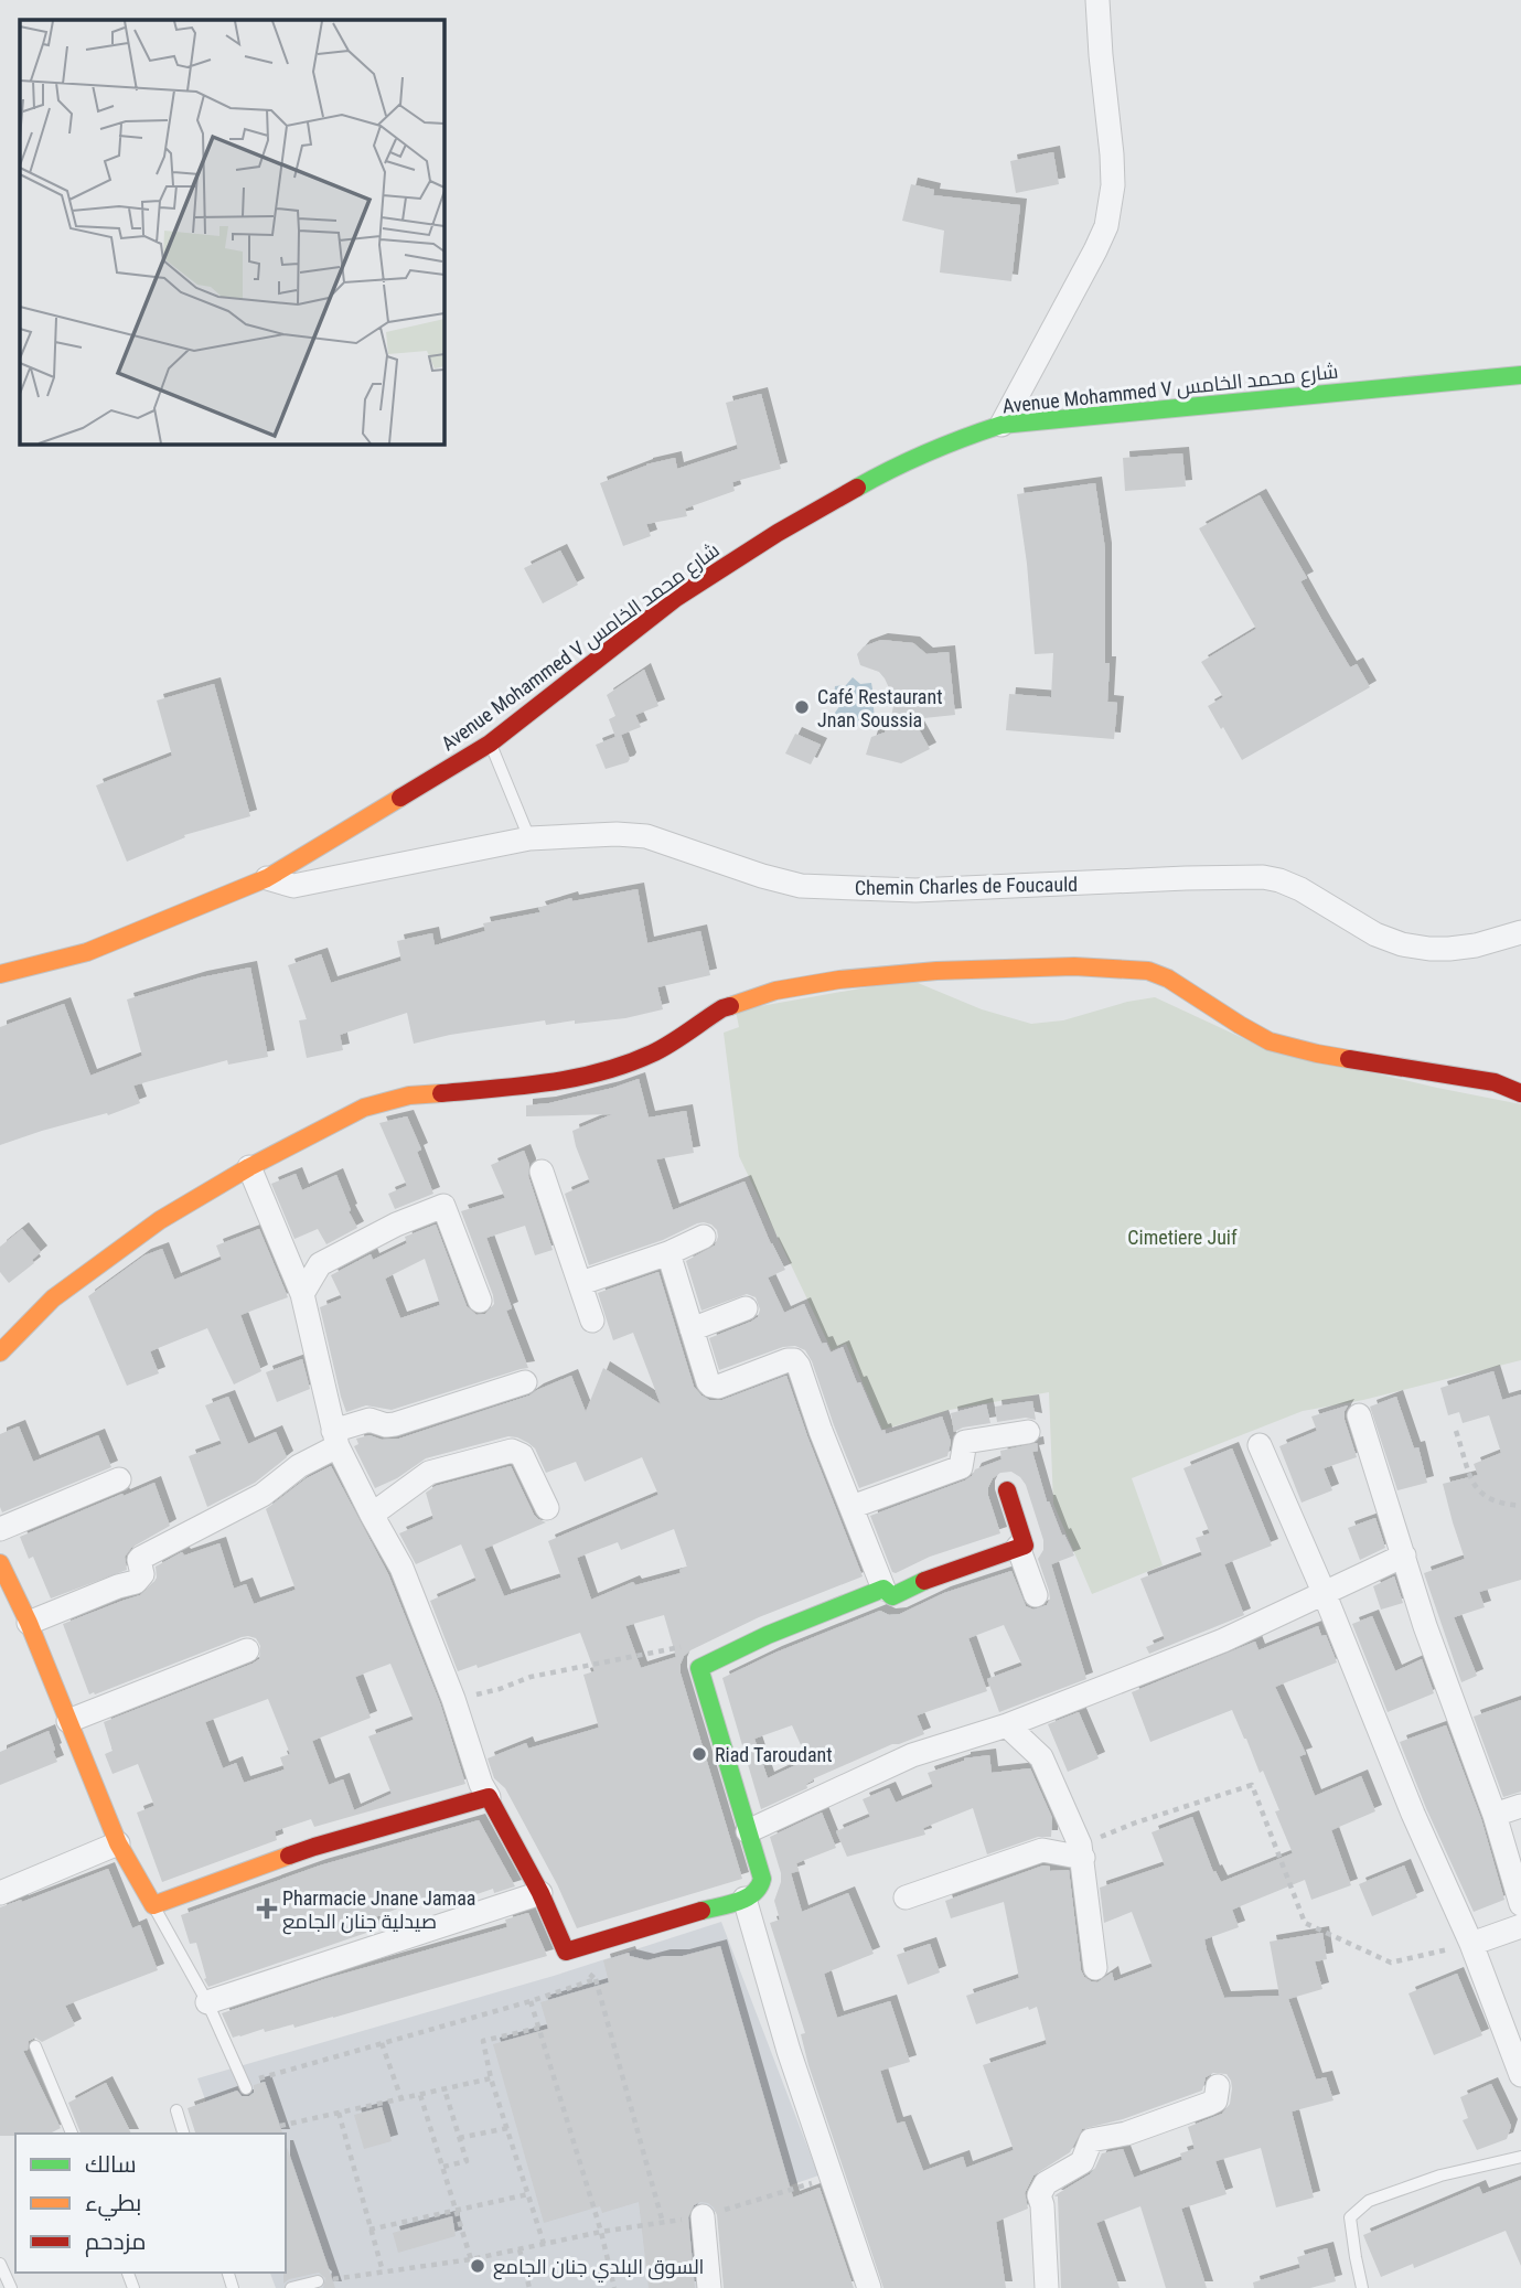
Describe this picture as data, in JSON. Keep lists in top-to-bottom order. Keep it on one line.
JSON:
{"streets":{"street":["Avenue Mohammed V شارع محمد الخامس","Chemin Charles de Foucauld"]},"crossings":[["Avenue Mohammed V شارع محمد الخامس","Chemin Charles de Foucauld"]],"parks":["Cimetiere Juif"],"places":{"other":["Café Restaurant Jnan Soussia","Riad Taroudant","السوق البلدي جنان الجامع"],"health":["Pharmacie Jnane Jamaa صيدلية جنان الجامع"]},"legend":["سالك","بطيء","مزدحم"]}
